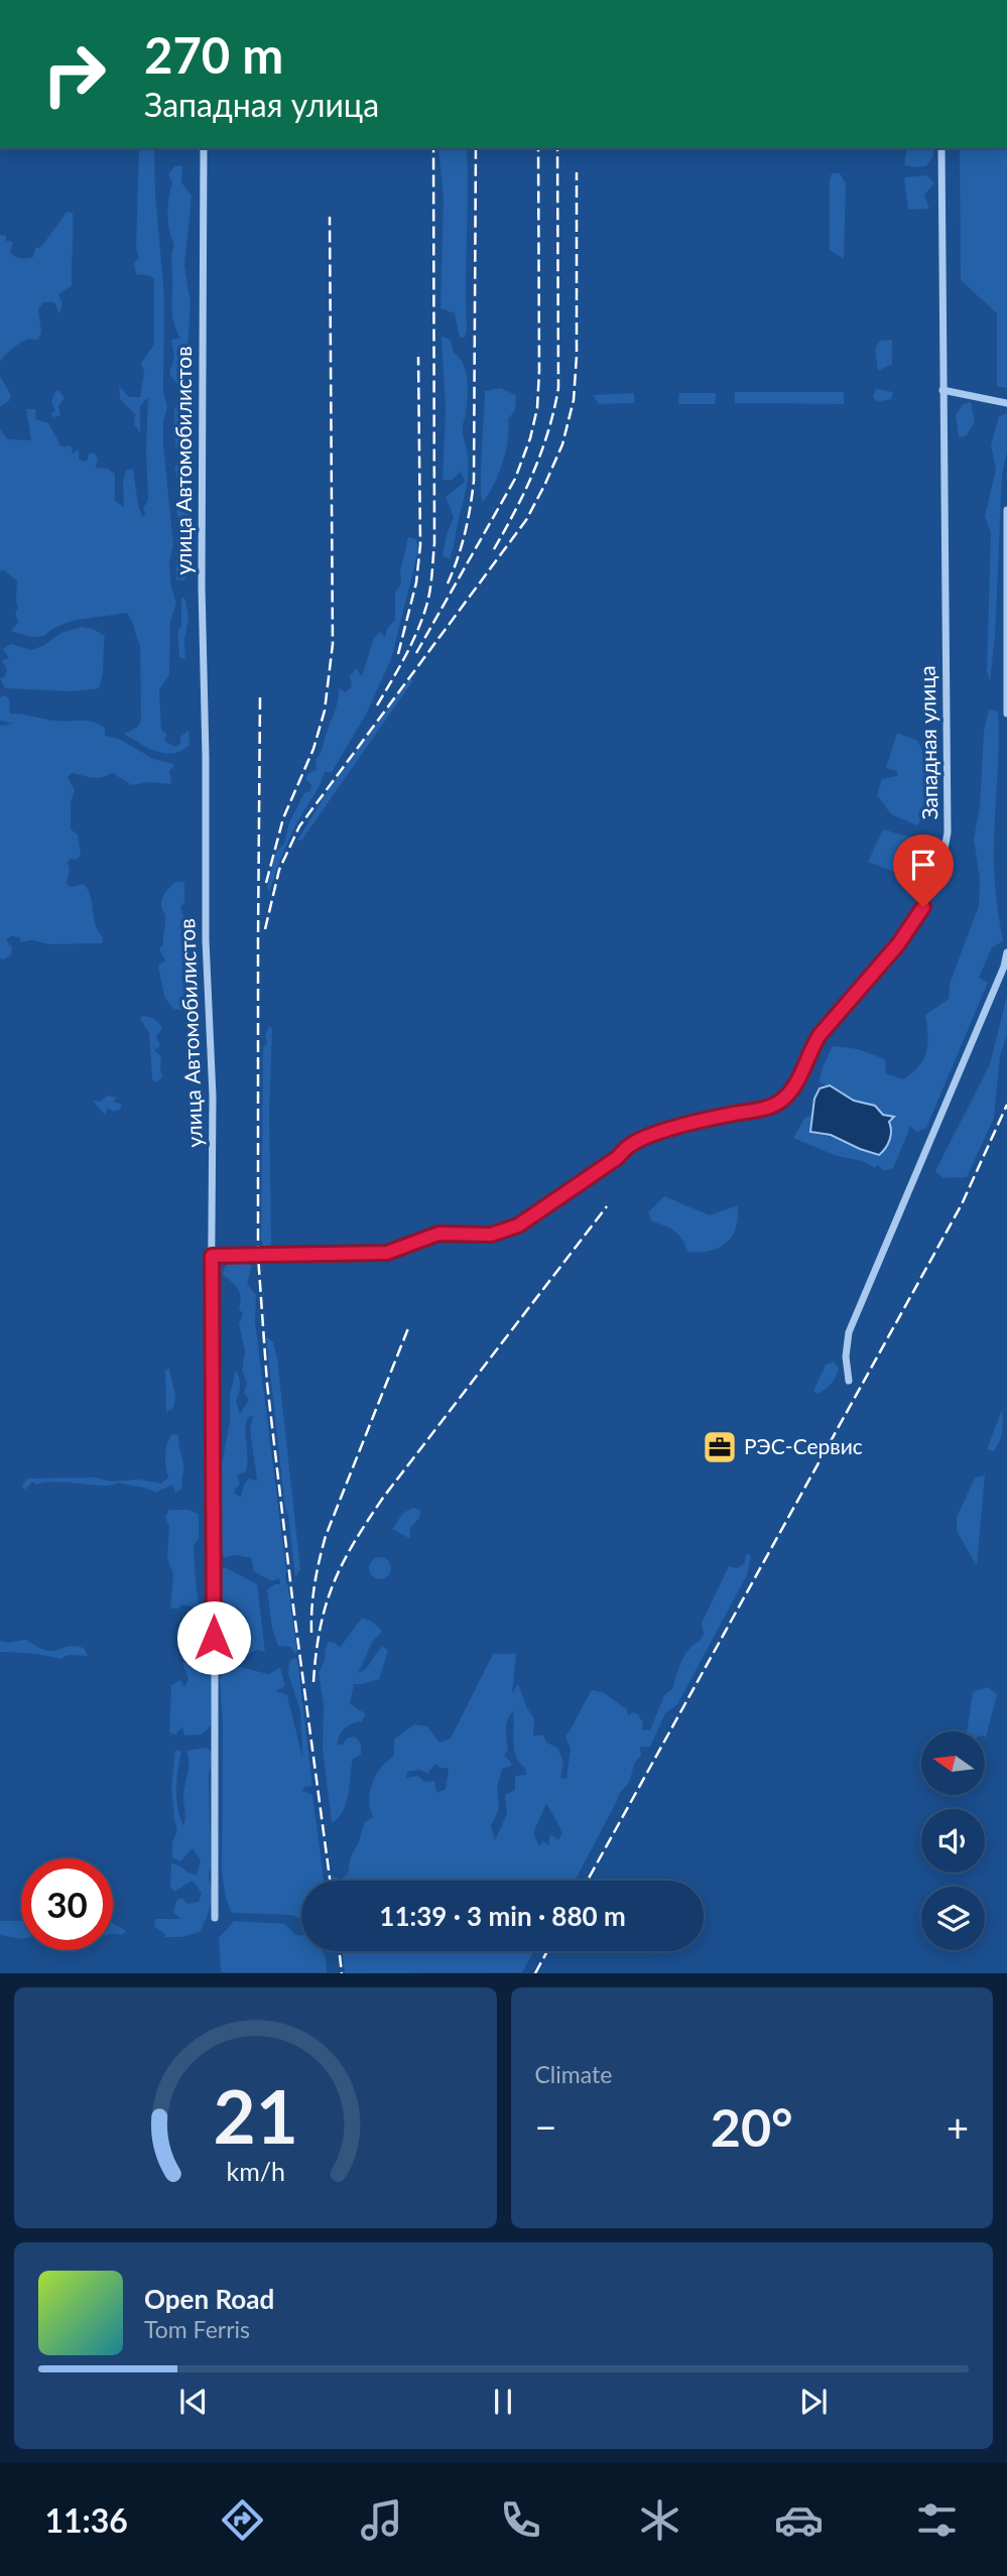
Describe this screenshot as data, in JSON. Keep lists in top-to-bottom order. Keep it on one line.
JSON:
{"streets":{"street":["улица Автомобилистов","Западная улица"]},"crossings":[["улица Автомобилистов","Западная улица"]],"places":{"office":["РЭС-Сервис"]},"north":"left","page":{"turn":["270 m","Западная улица"],"limit":"30","trip":"11:39 · 3 min · 880 m","tile":"Climate","heat":["−","20°","+"],"song":["Open Road","Tom Ferris"],"tabs":"11:36","gauge":["21","km/h"]}}
